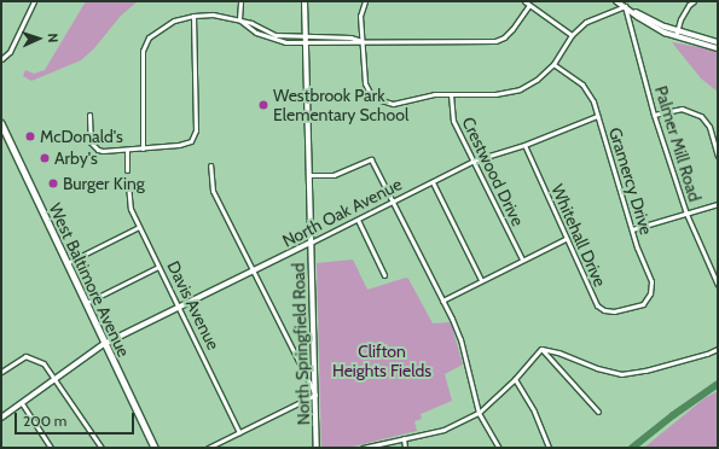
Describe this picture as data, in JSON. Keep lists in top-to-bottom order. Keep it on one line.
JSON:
{"streets":{"main road":["North Oak Avenue","West Baltimore Avenue","North Springfield Road"],"street":["Palmer Mill Road","Crestwood Drive","Gramercy Drive","Whitehall Drive","Davis Avenue"]},"crossings":[["Crestwood Drive","North Oak Avenue"],["Gramercy Drive","North Oak Avenue"],["Gramercy Drive","Whitehall Drive"],["North Oak Avenue","Whitehall Drive"],["North Oak Avenue","West Baltimore Avenue"],["North Oak Avenue","Davis Avenue"],["North Oak Avenue","North Springfield Road"]],"parks":["Clifton Heights Fields"],"places":["Westbrook Park Elementary School","McDonald's","Arby's","Burger King"],"scale_bar":"200 m","north":"right"}
